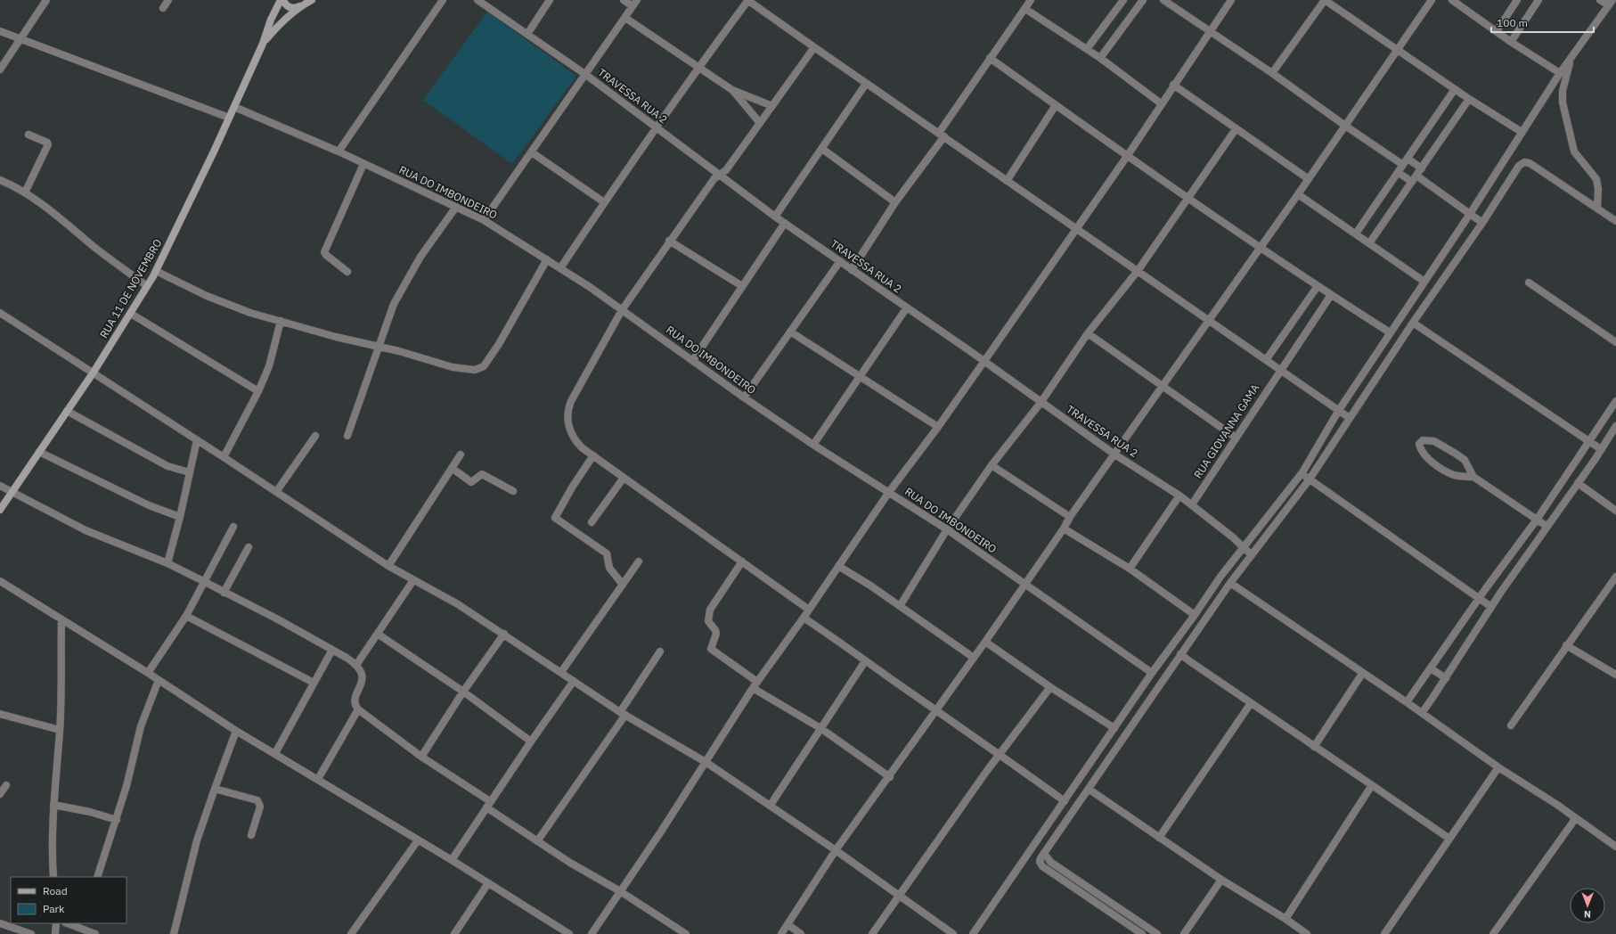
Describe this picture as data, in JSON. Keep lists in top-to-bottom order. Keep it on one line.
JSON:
{"streets":{"main road":["RUA 11 DE NOVEMBRO"],"street":["TRAVESSA RUA 2","RUA DO IMBONDEIRO","RUA GIOVANNA GAMA"]},"crossings":[["TRAVESSA RUA 2","RUA GIOVANNA GAMA"],["RUA DO IMBONDEIRO","RUA 11 DE NOVEMBRO"]],"legend":["Road","Park"],"scale_bar":"100 m","north":"bottom"}
